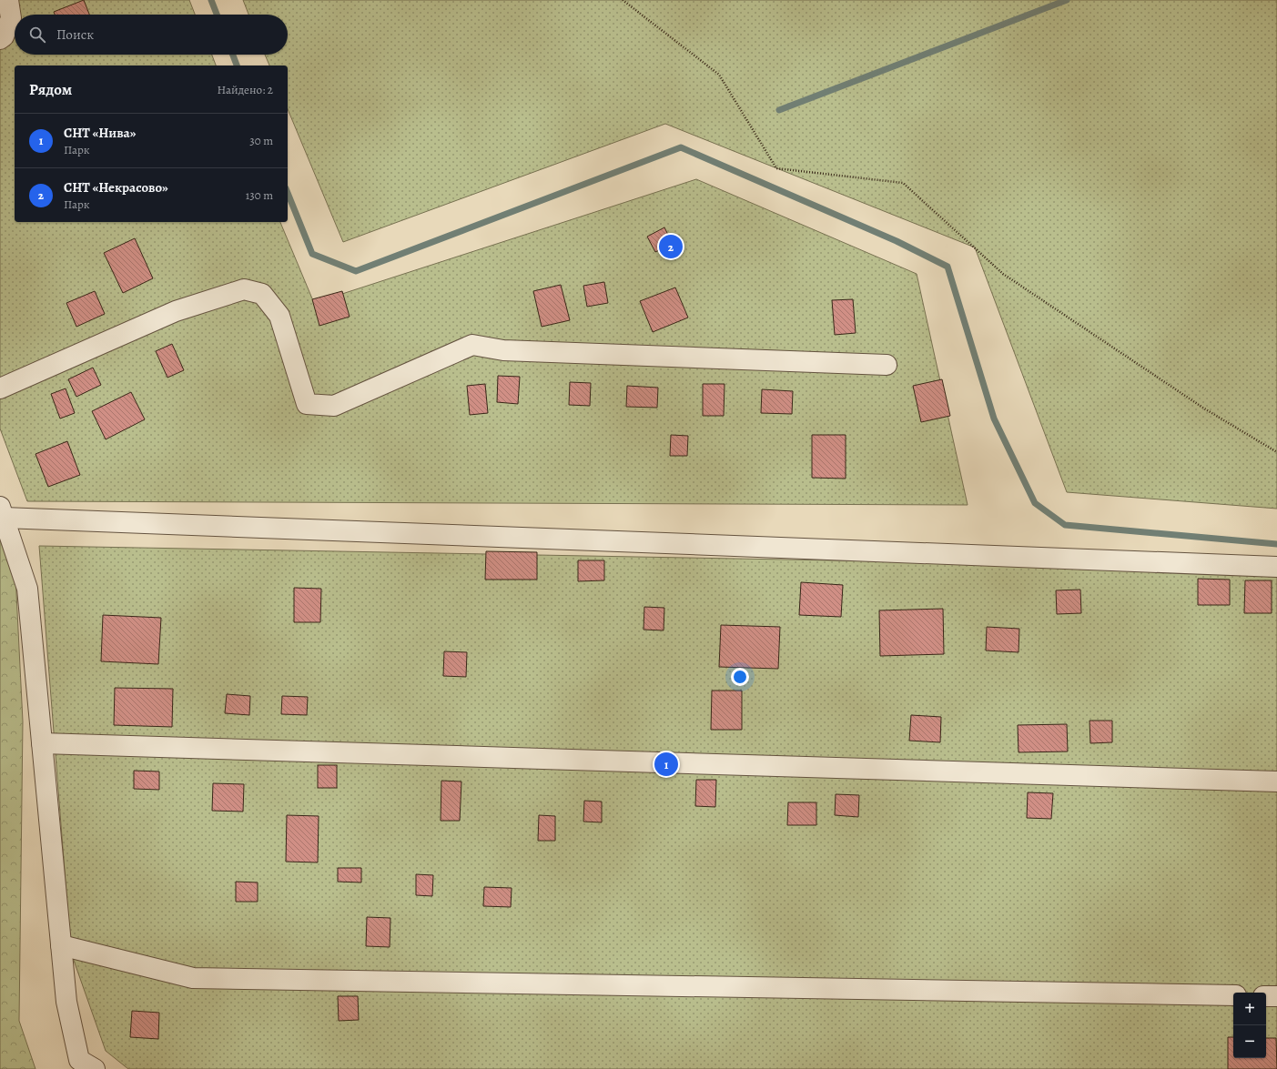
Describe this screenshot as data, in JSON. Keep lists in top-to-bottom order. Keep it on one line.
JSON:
{"page":{"search":"Поиск","heading":["Рядом","Найдено: 2"],"list":[{"mark":"1","name":"СНТ «Нива»","note":"Парк","value":"30 m"},{"mark":"2","name":"СНТ «Некрасово»","note":"Парк","value":"130 m"}],"pins":["2","1"],"map_buttons":["+","−"]}}
